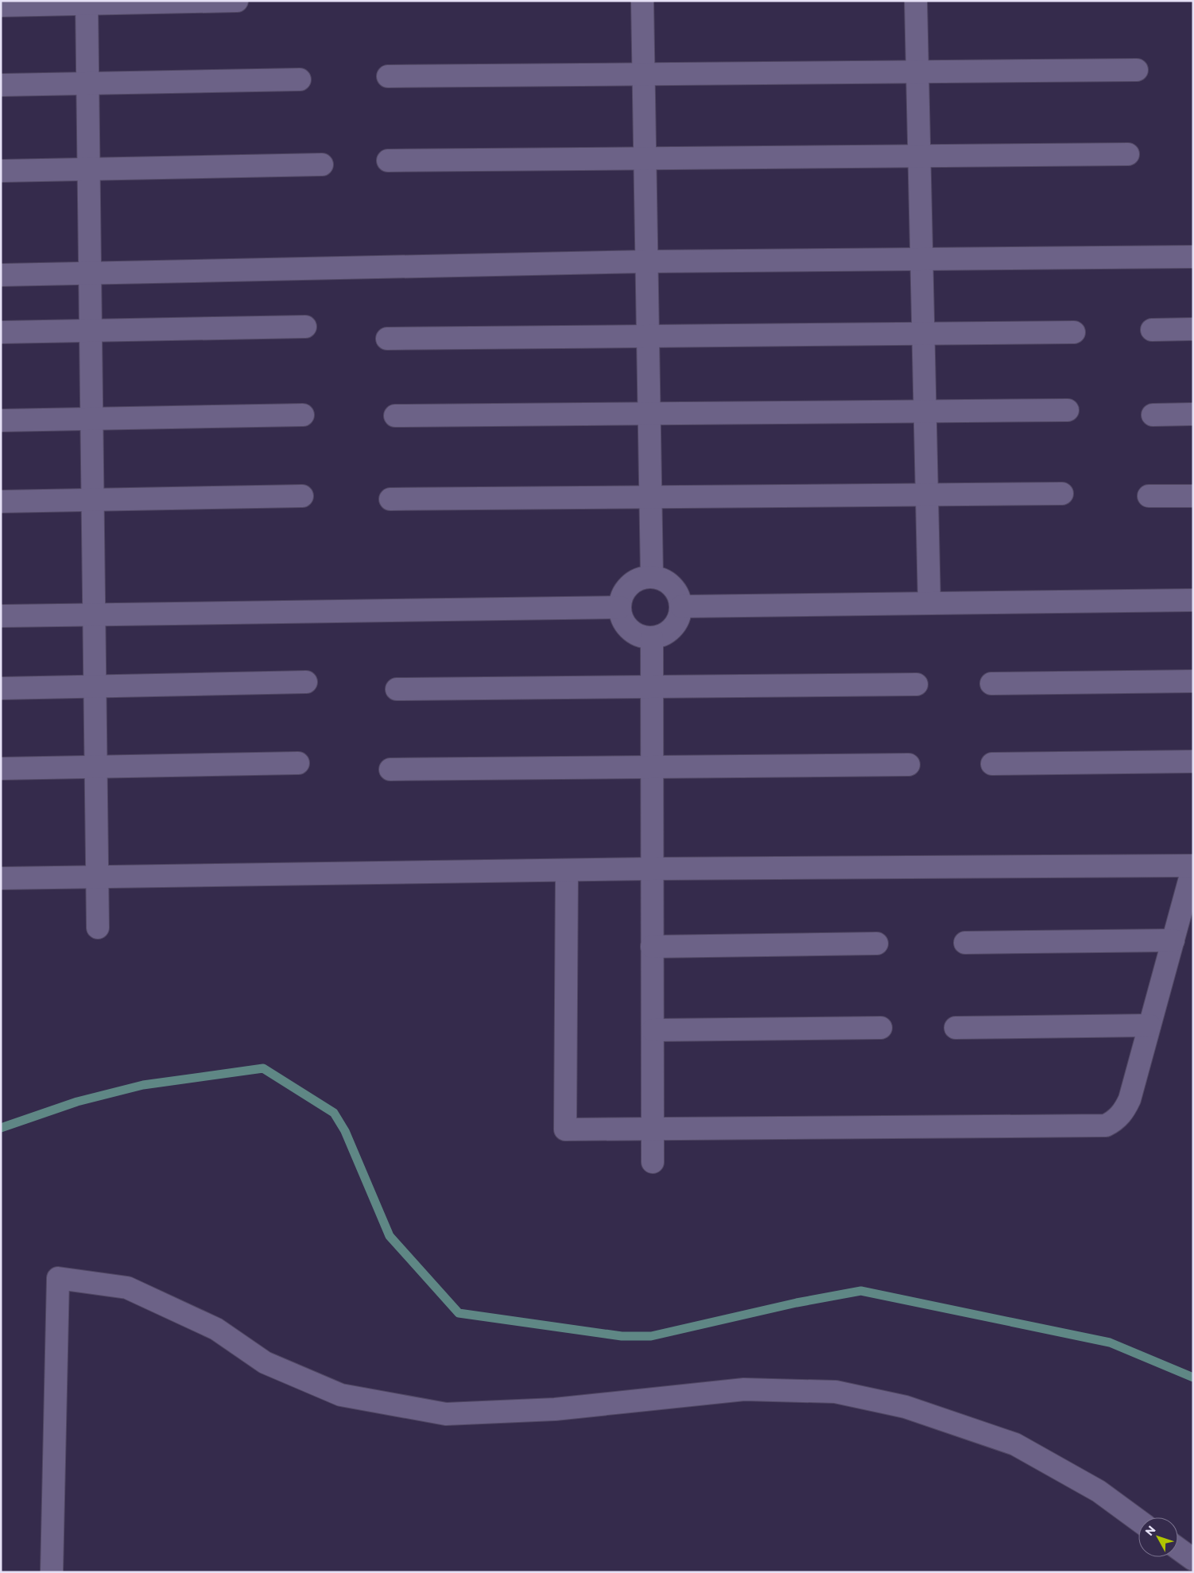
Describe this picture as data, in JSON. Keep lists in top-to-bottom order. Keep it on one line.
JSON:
{"north":"top left"}
